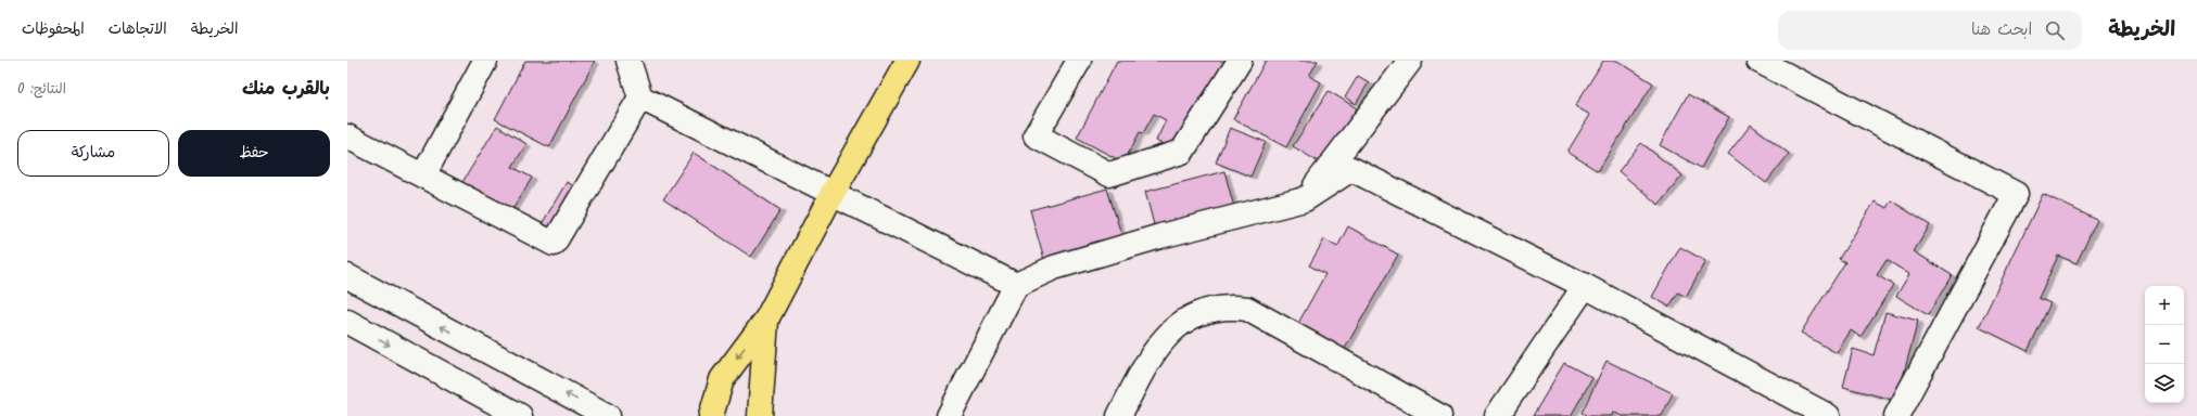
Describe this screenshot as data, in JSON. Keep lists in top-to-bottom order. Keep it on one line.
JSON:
{"page":{"header":"الخريطة","search":"ابحث هنا","nav":["الخريطة","الاتجاهات","المحفوظات"],"heading":["بالقرب منك","النتائج: 0"],"buttons":["حفظ","مشاركة"],"map_buttons":["+","−"]}}
